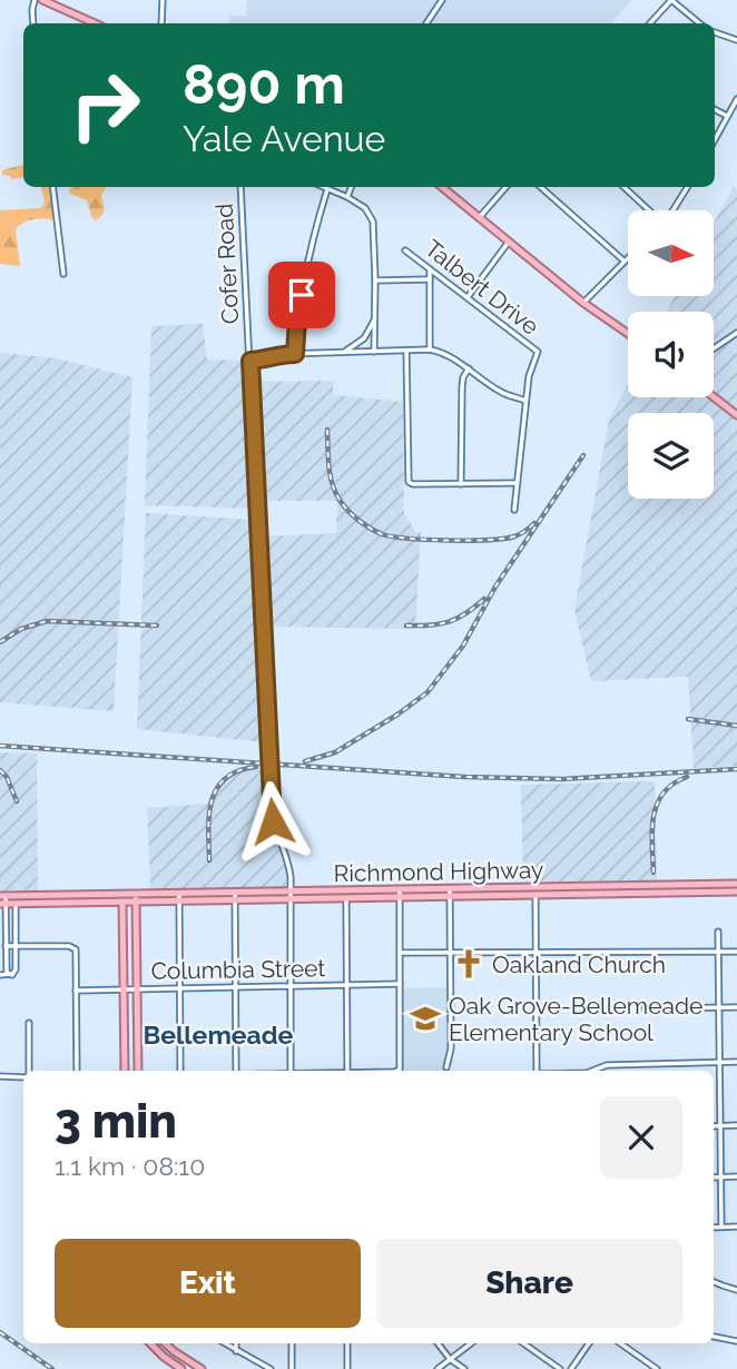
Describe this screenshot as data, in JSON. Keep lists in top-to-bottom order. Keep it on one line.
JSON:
{"streets":{"main road":["Richmond Highway"],"street":["Cofer Road","Talbert Drive","Columbia Street"]},"crossings":[["Cofer Road","Richmond Highway"],["Cofer Road","Columbia Street"]],"districts":["Bellemeade"],"places":{"church":["Oakland Church"],"school or university":["Oak Grove-Bellemeade Elementary School"]},"north":"right","page":{"turn":["890 m","Yale Avenue"],"heading":["3 min","1.1 km · 08:10"],"buttons":["Exit","Share"]}}
